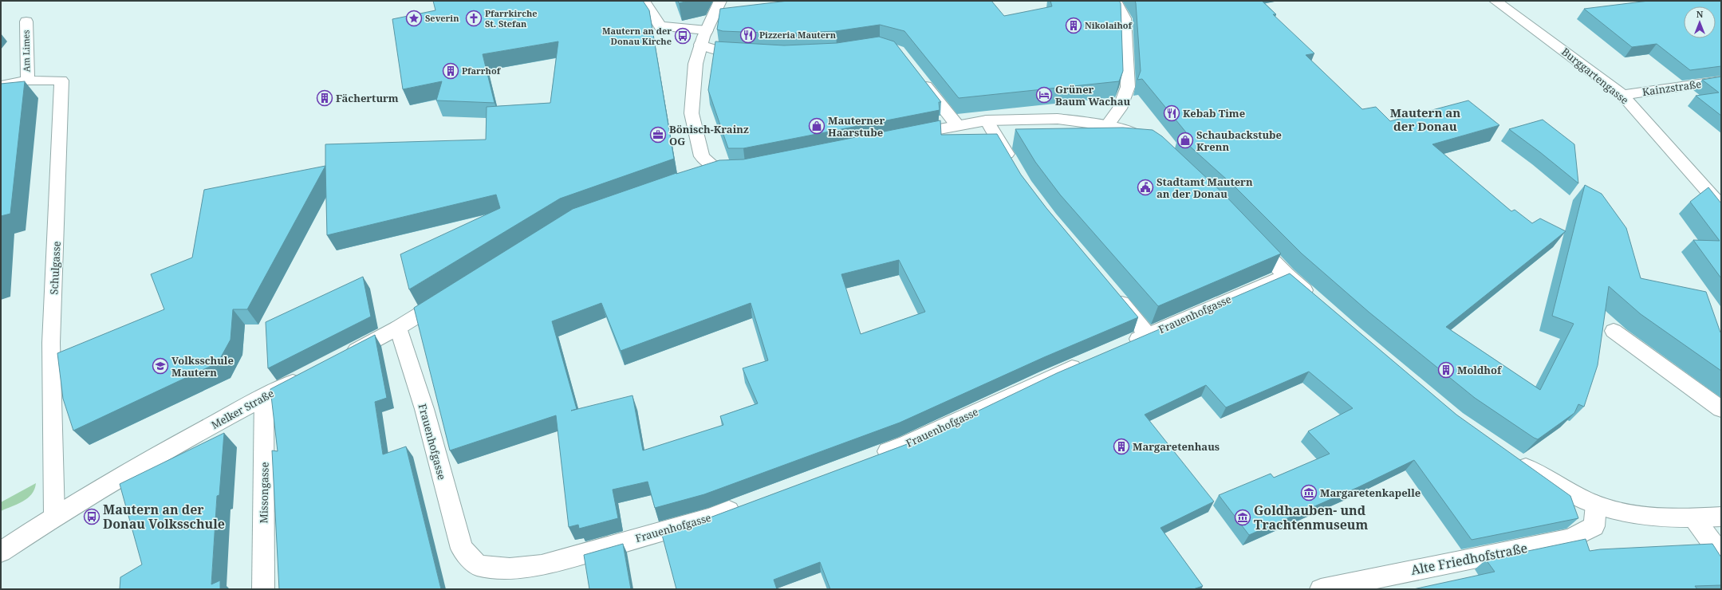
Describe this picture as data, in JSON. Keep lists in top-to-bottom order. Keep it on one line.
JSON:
{"streets":{"street":["Am Limes","Burggartengasse","Kainzstraße","Schulgasse","Frauenhofgasse","Melker Straße","Missongasse","Alte Friedhofstraße"]},"crossings":[["Am Limes","Schulgasse"],["Burggartengasse","Kainzstraße"],["Schulgasse","Melker Straße"],["Melker Straße","Missongasse"]],"districts":["Mautern an der Donau"],"places":{"place":["Severin"],"church":["Pfarrkirche St. Stefan"],"building":["Nikolaihof","Pfarrhof","Fächerturm","Moldhof","Margaretenhaus"],"restaurant":["Pizzeria Mautern","Kebab Time"],"bus stop":["Mautern an der Donau Kirche","Mautern an der Donau Volksschule"],"hotel":["Grüner Baum Wachau"],"shop":["Mauterner Haarstube","Schaubackstube Krenn"],"office":["Bönisch-Krainz OG"],"public building":["Stadtamt Mautern an der Donau"],"school or university":["Volksschule Mautern"],"museum":["Margaretenkapelle","Goldhauben- und Trachtenmuseum"]},"north":"top"}
